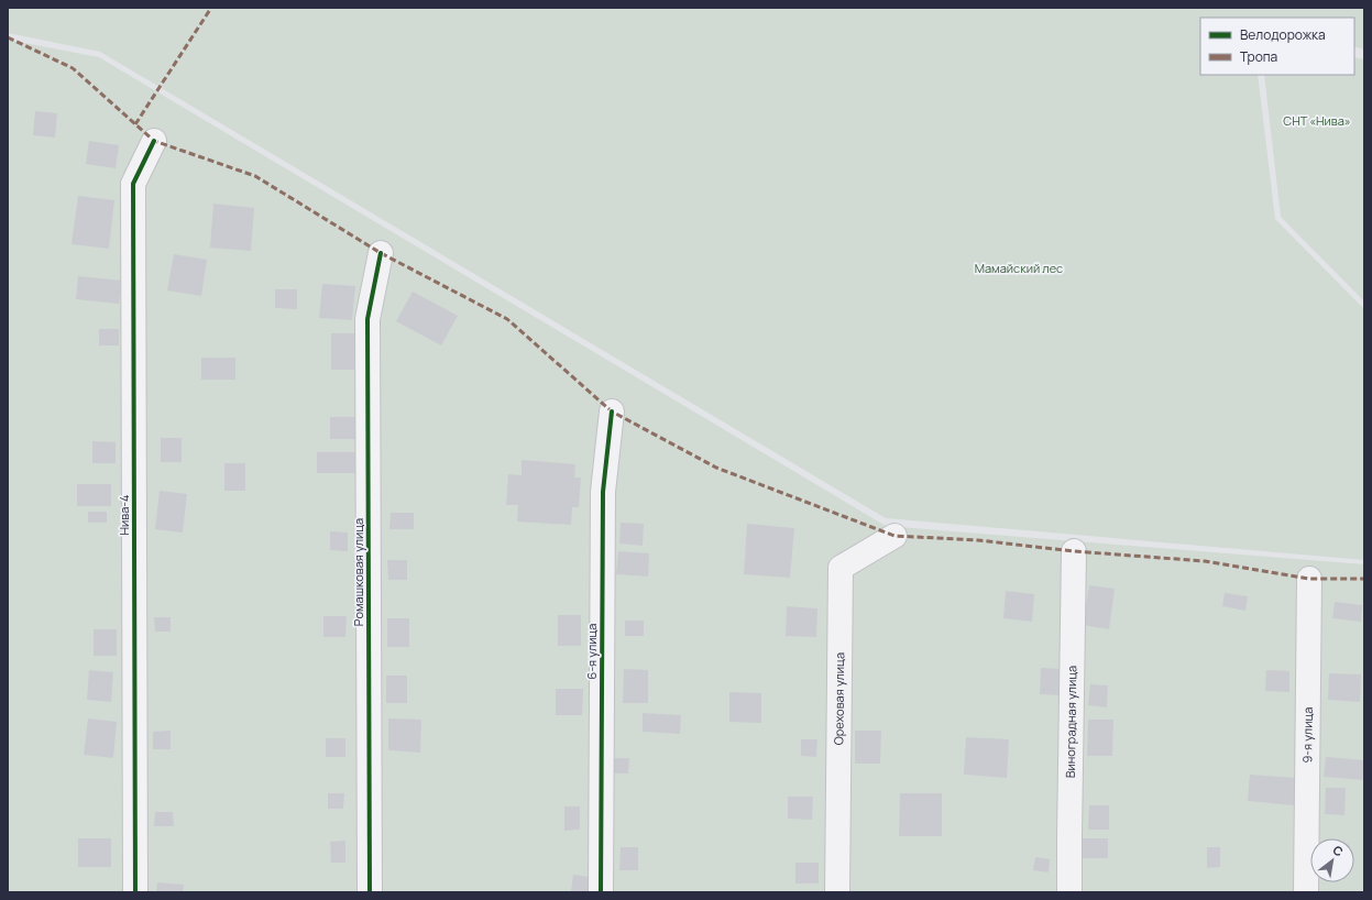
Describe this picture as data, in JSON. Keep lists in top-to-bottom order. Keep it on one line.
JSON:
{"streets":{"street":["Нива-4","Ромашковая улица","6-я улица","Ореховая улица","Виноградная улица","9-я улица"]},"parks":["СНТ «Нива»","Мамайский лес"],"legend":["Велодорожка","Тропа"],"north":"top right"}
